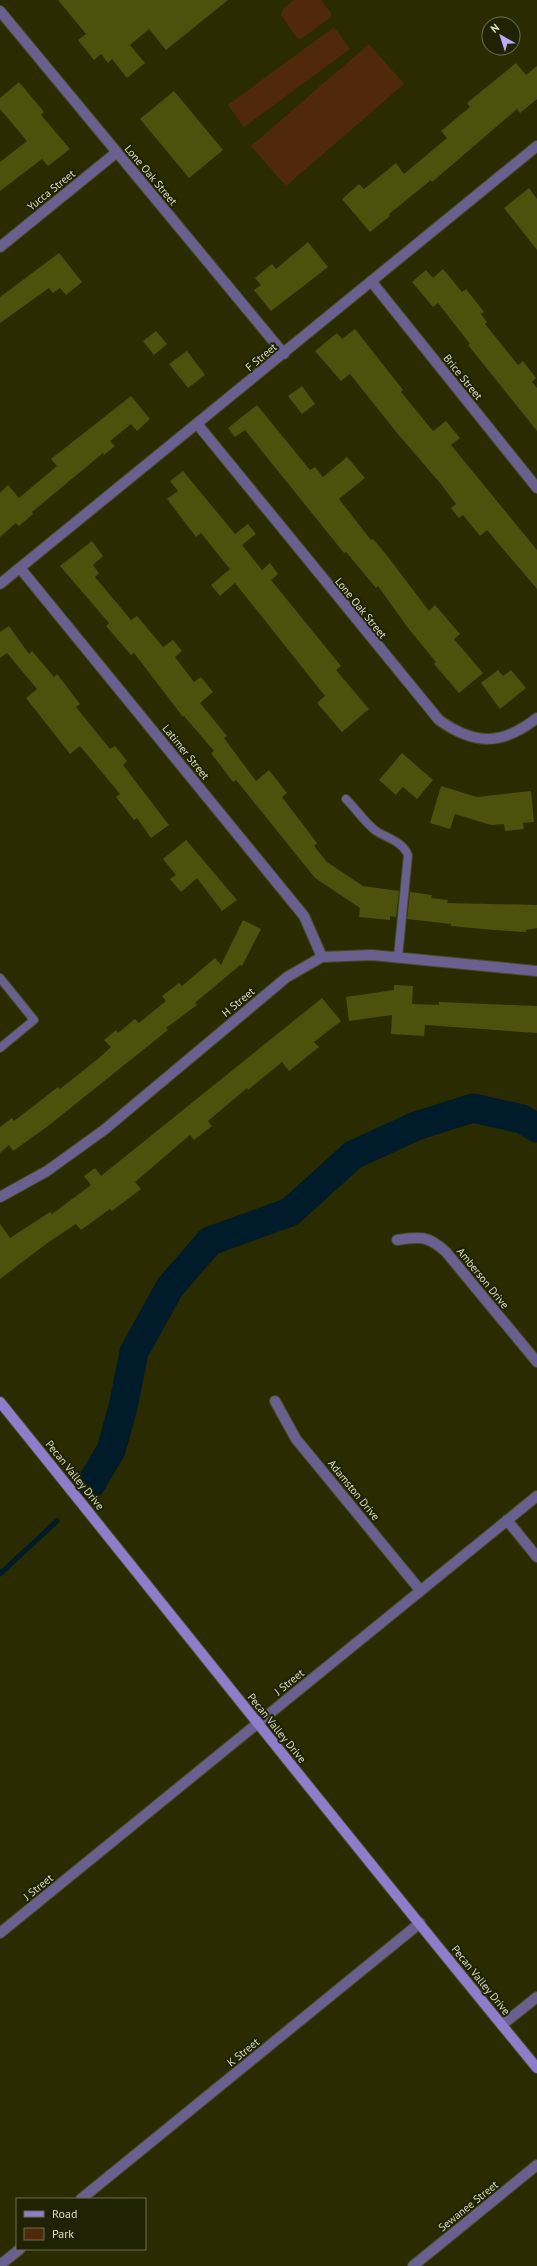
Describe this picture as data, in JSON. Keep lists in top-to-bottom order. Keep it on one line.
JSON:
{"streets":{"main road":["Pecan Valley Drive"],"street":["Lone Oak Street","Yucca Street","F Street","Brice Street","Latimer Street","H Street","Amberson Drive","Adamston Drive","J Street","K Street","Sewanee Street"]},"crossings":[["Lone Oak Street","Yucca Street"],["Lone Oak Street","F Street"],["F Street","Brice Street"],["F Street","Latimer Street"],["Latimer Street","H Street"],["Pecan Valley Drive","J Street"],["Pecan Valley Drive","K Street"],["Adamston Drive","J Street"]],"legend":["Road","Park"],"north":"top left"}
